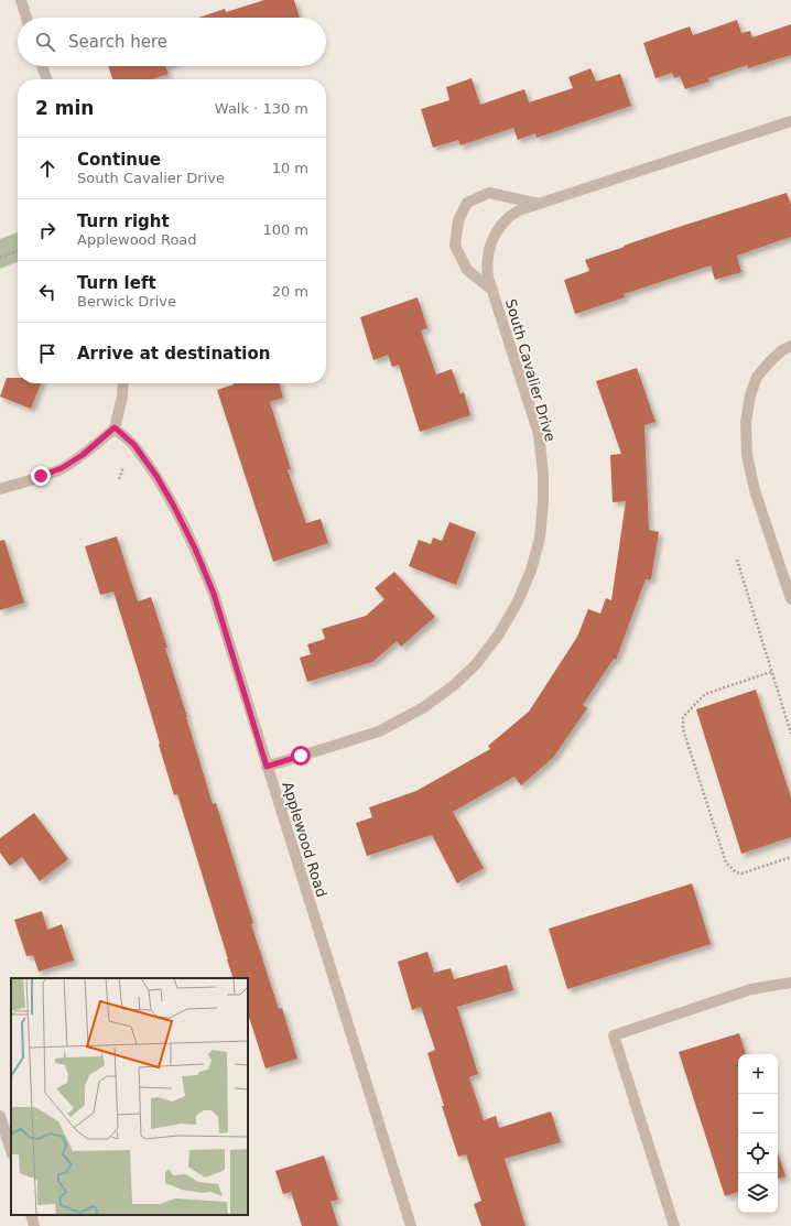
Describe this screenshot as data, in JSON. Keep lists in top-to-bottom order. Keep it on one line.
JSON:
{"streets":{"street":["South Cavalier Drive","Applewood Road"]},"crossings":[["South Cavalier Drive","Applewood Road"]],"page":{"search":"Search here","heading":["2 min","Walk · 130 m"],"list":[["Continue","South Cavalier Drive","10 m"],["Turn right","Applewood Road","100 m"],["Turn left","Berwick Drive","20 m"],"Arrive at destination"],"map_buttons":["+","−"]}}
